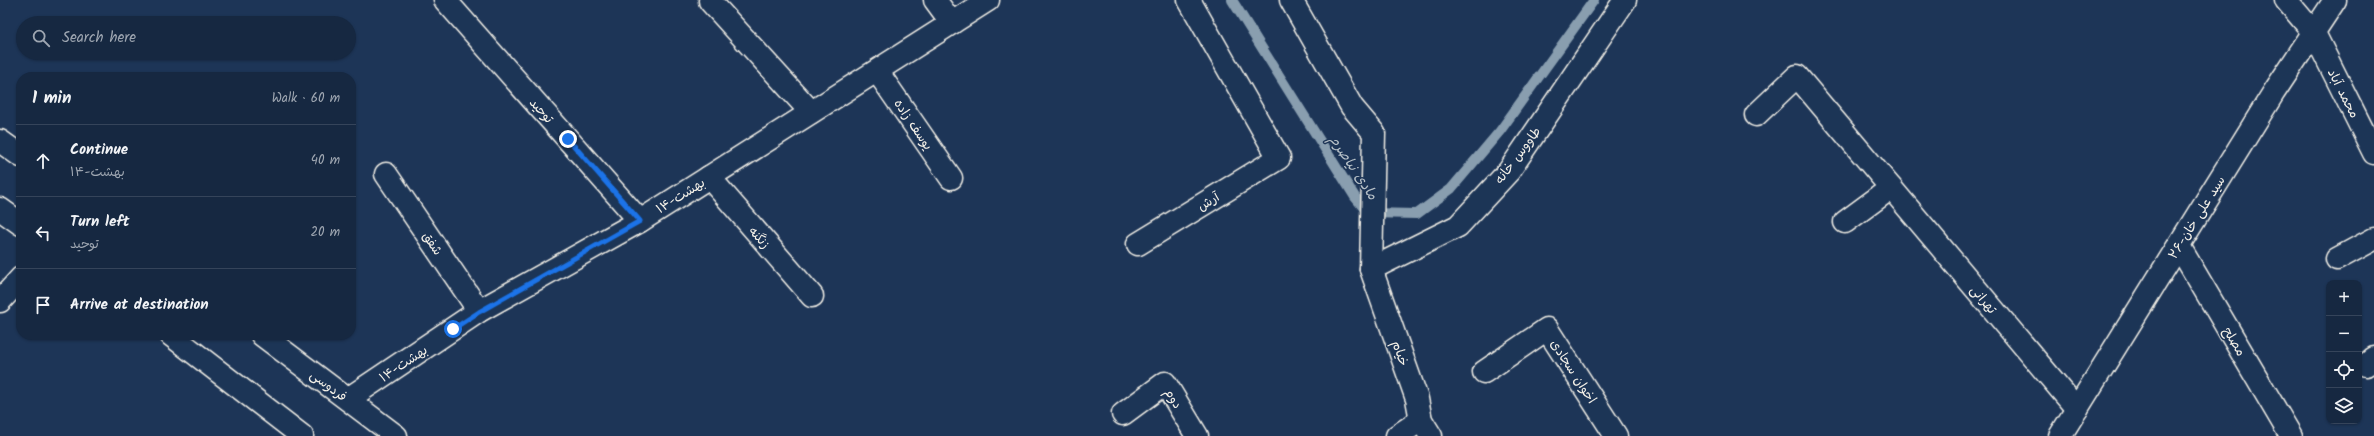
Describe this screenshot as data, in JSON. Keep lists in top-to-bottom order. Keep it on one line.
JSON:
{"streets":{"street":["محمد آباد","توحید","یوسف زاده","طاووس خانه","۱۴-بهشت","آرش","۲۶-سید علی خان","زنگنه","شفق","تهرانی","مصلح","خیام","اخوان سجادی","فردوسی","دوم"]},"crossings":[["محمد آباد","۲۶-سید علی خان"],["توحید","۱۴-بهشت"],["یوسف زاده","۱۴-بهشت"],["طاووس خانه","خیام"],["۱۴-بهشت","زنگنه"],["۱۴-بهشت","شفق"],["۱۴-بهشت","فردوسی"],["۲۶-سید علی خان","تهرانی"],["۲۶-سید علی خان","مصلح"]],"water":["مادی نیاصرم"],"page":{"search":"Search here","heading":["1 min","Walk · 60 m"],"list":[["Continue","۱۴-بهشت","40 m"],["Turn left","توحید","20 m"],"Arrive at destination"],"map_buttons":["+","−"]}}
